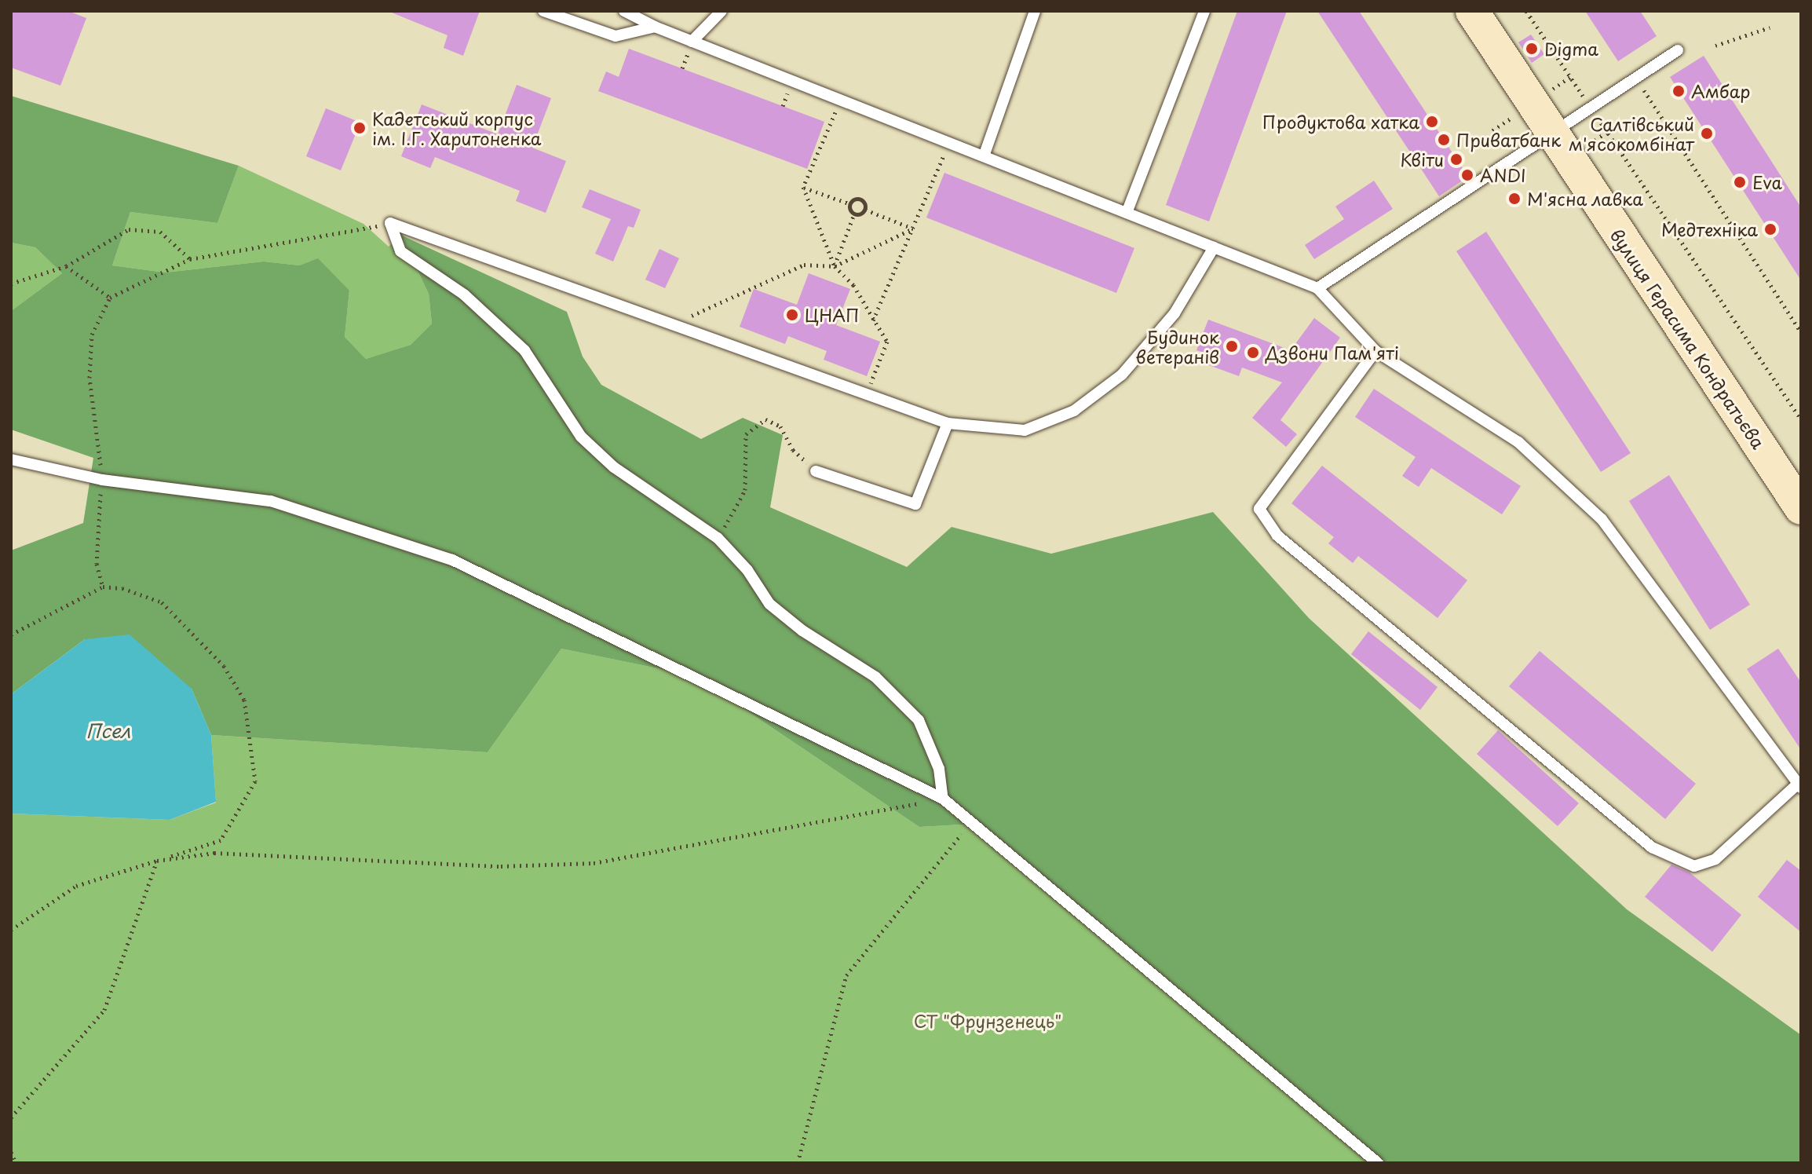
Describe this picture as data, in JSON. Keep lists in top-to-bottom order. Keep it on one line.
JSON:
{"streets":{"main road":["вулиця Герасима Кондратьєва"]},"water":["Псел"],"parks":["СТ \"Фрунзенець\""],"places":["Digma","Амбар","Продуктова хатка","Кадетський корпус ім. І.Г. Харитоненка","Салтівський м'ясокомбінат","Приватбанк","Квіти","ANDI","Eva","М'ясна лавка","Медтехніка","ЦНАП","Будинок ветеранів","Дзвони Пам'яті"]}
